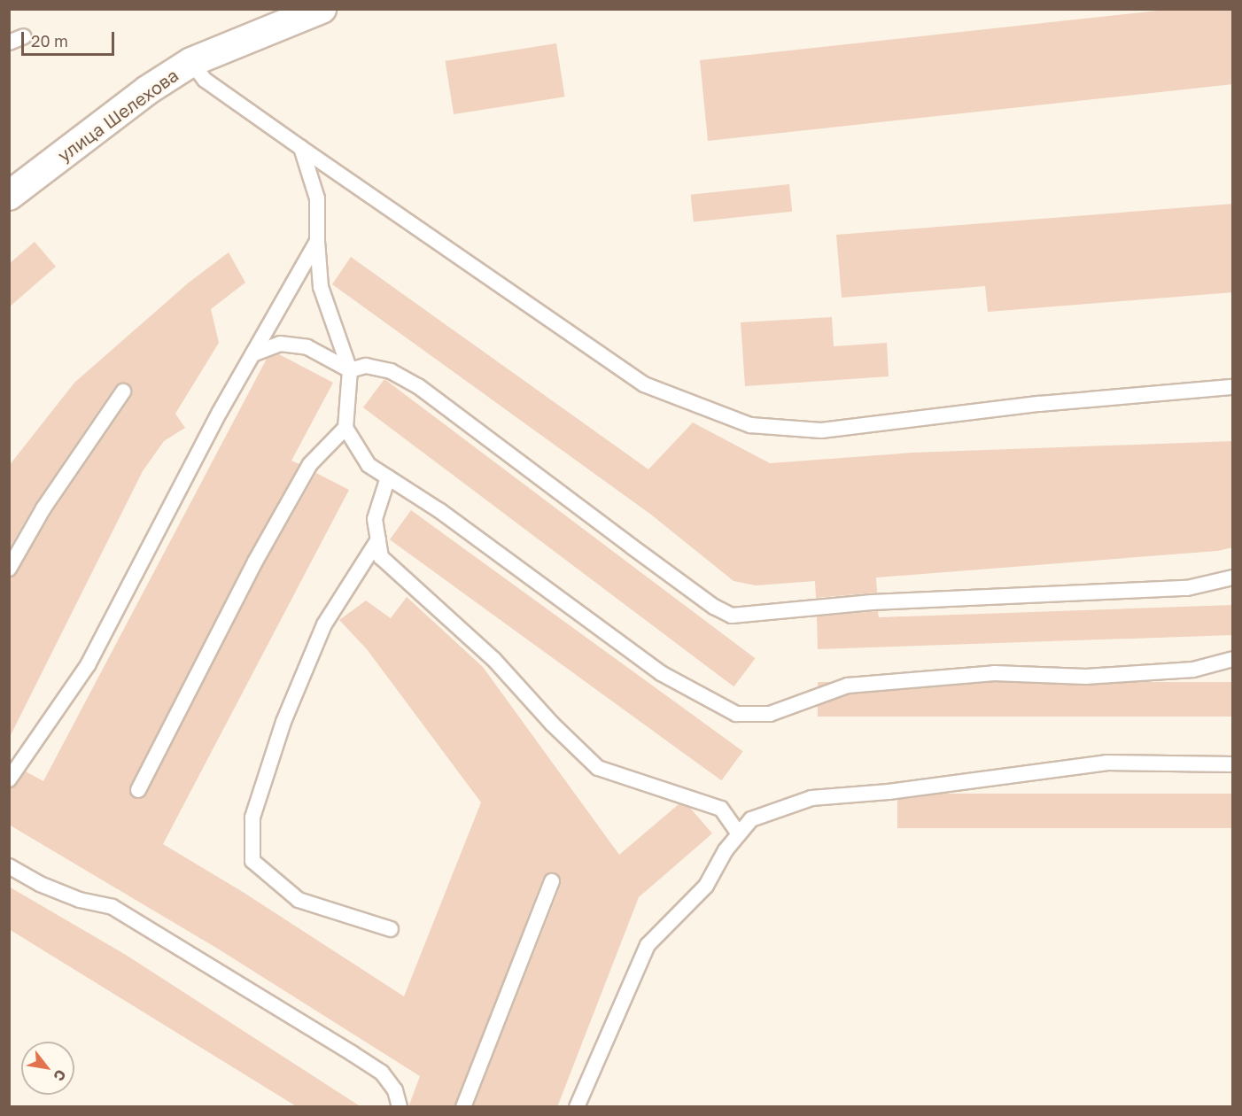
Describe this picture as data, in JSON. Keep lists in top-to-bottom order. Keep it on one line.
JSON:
{"streets":{"street":["улица Шелехова"]},"scale_bar":"20 m","north":"bottom right"}
